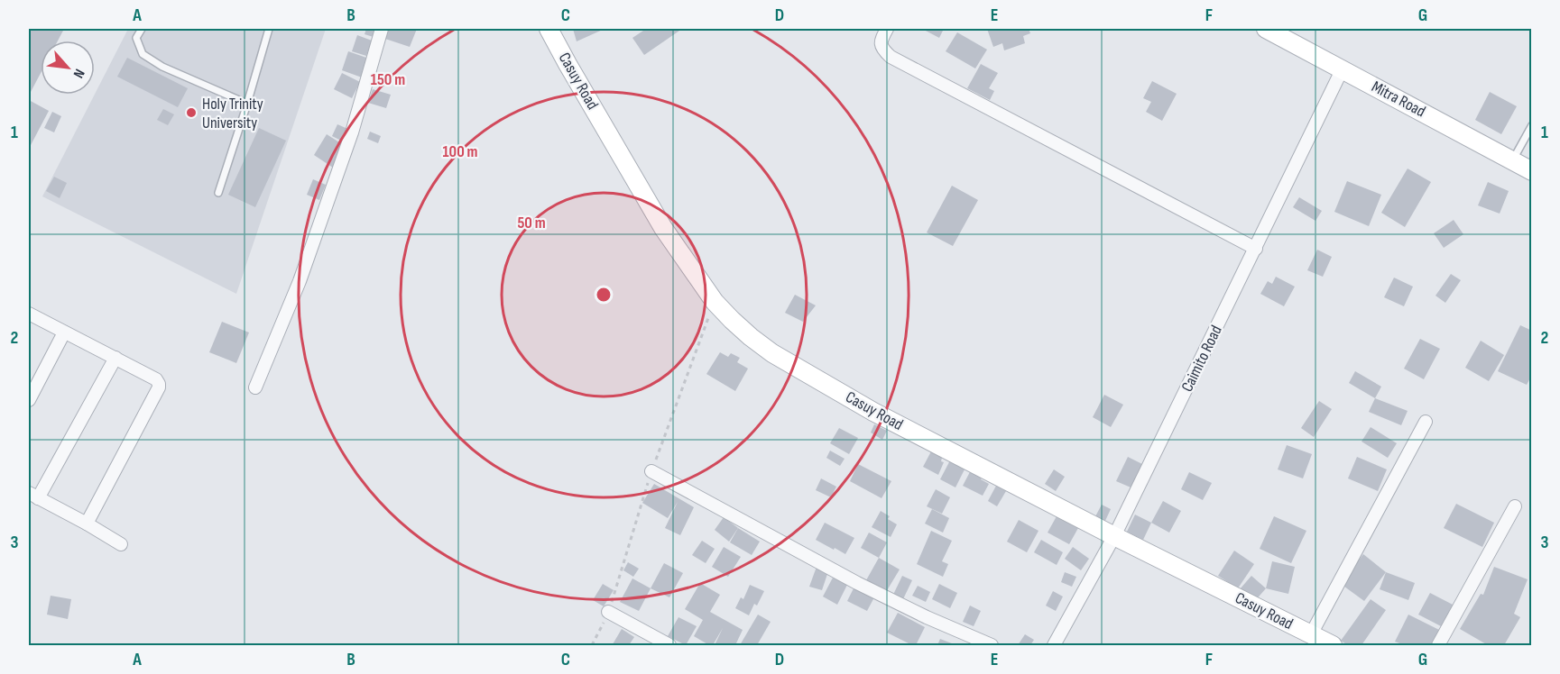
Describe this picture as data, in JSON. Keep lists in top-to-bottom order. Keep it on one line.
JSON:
{"streets":{"street":["Casuy Road","Mitra Road","Caimito Road"]},"crossings":[["Casuy Road","Caimito Road"],["Mitra Road","Caimito Road"]],"places":["Holy Trinity University"],"north":"bottom right","grid":{"columns":["A","B","C","D","E","F","G"],"rows":["1","2","3"]},"rings":["150 m","100 m","50 m"]}
